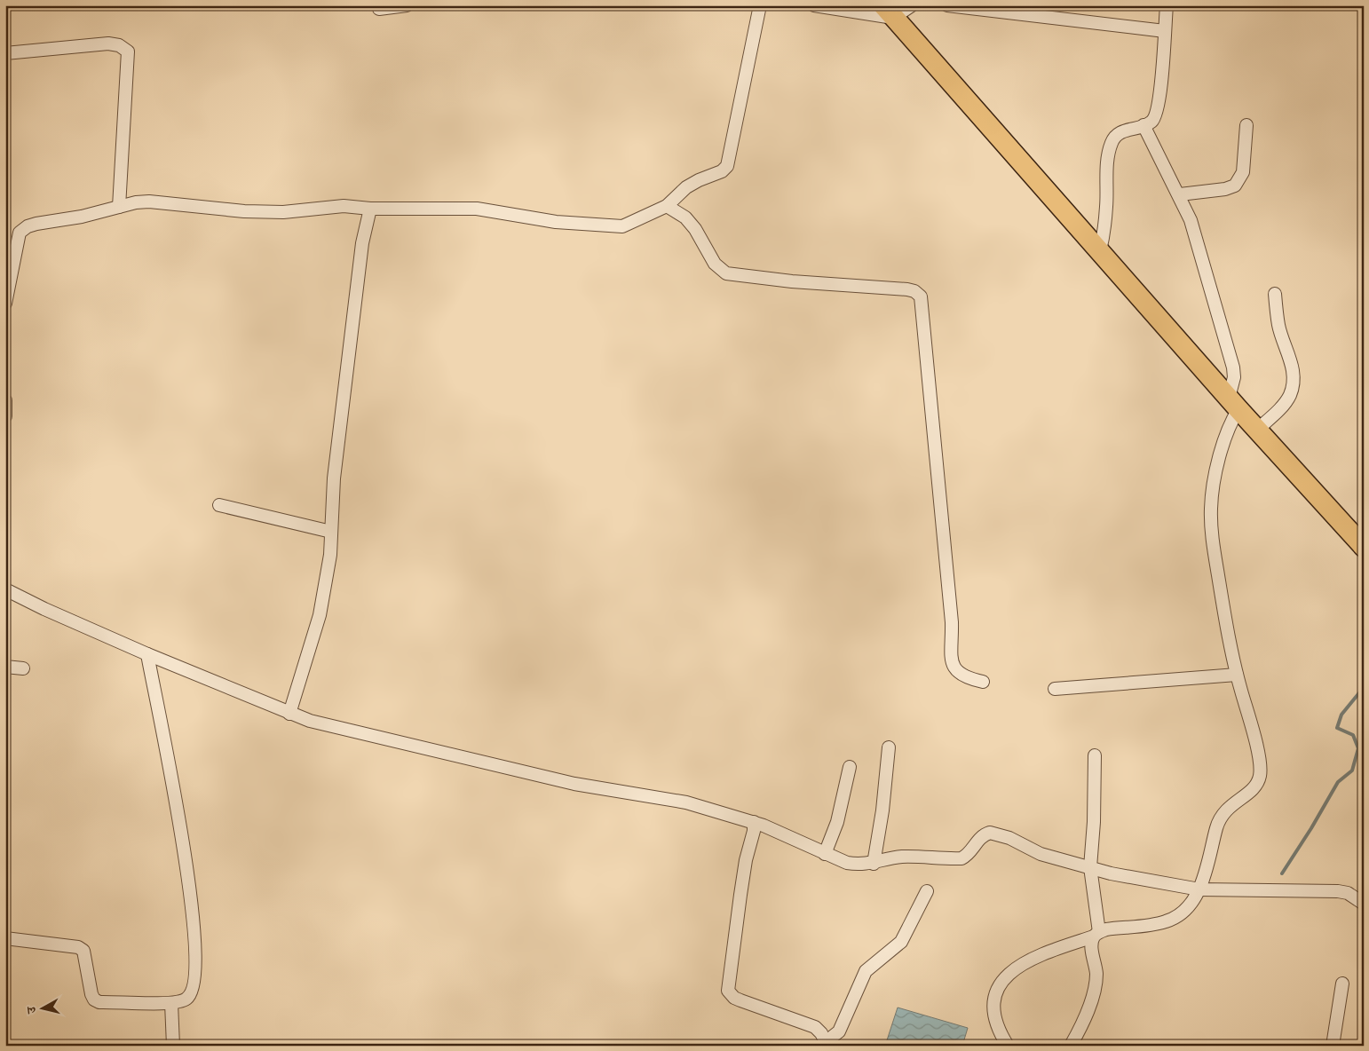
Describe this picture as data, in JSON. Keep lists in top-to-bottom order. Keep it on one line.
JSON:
{"north":"left"}
